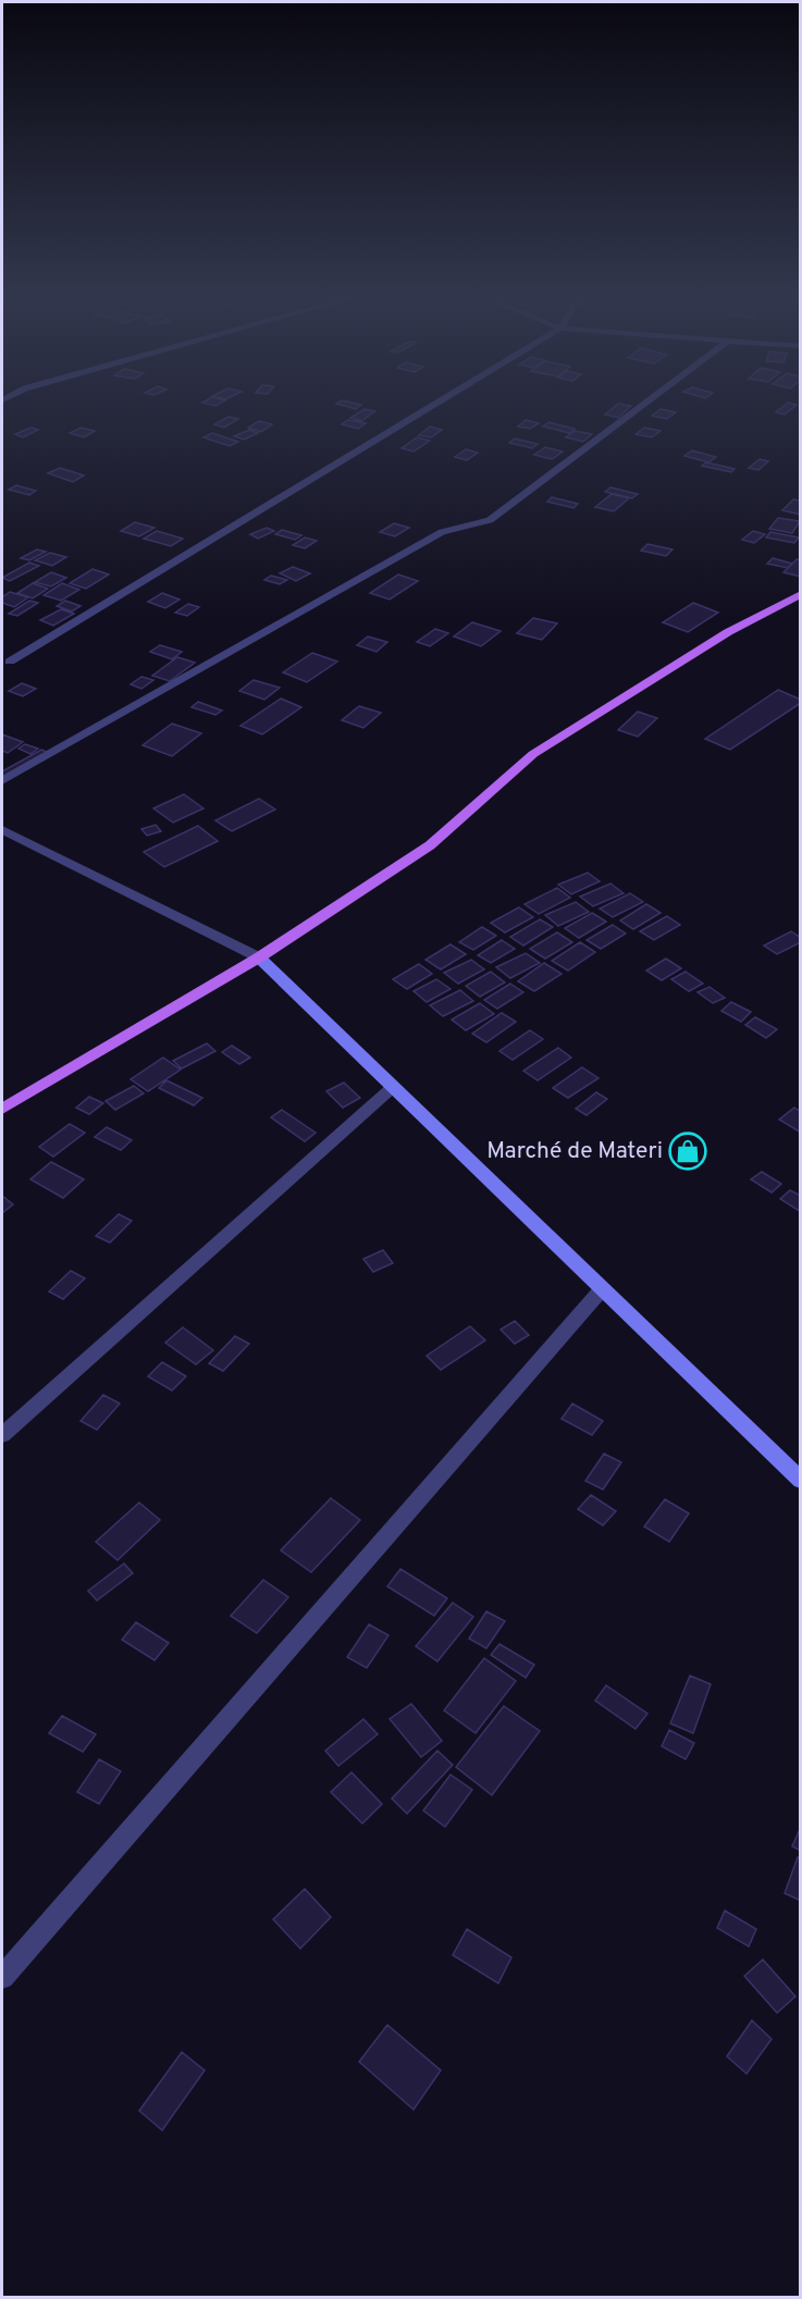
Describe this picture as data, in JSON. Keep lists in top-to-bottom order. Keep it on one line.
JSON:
{"places":{"shop":["Marché de Materi"]}}
